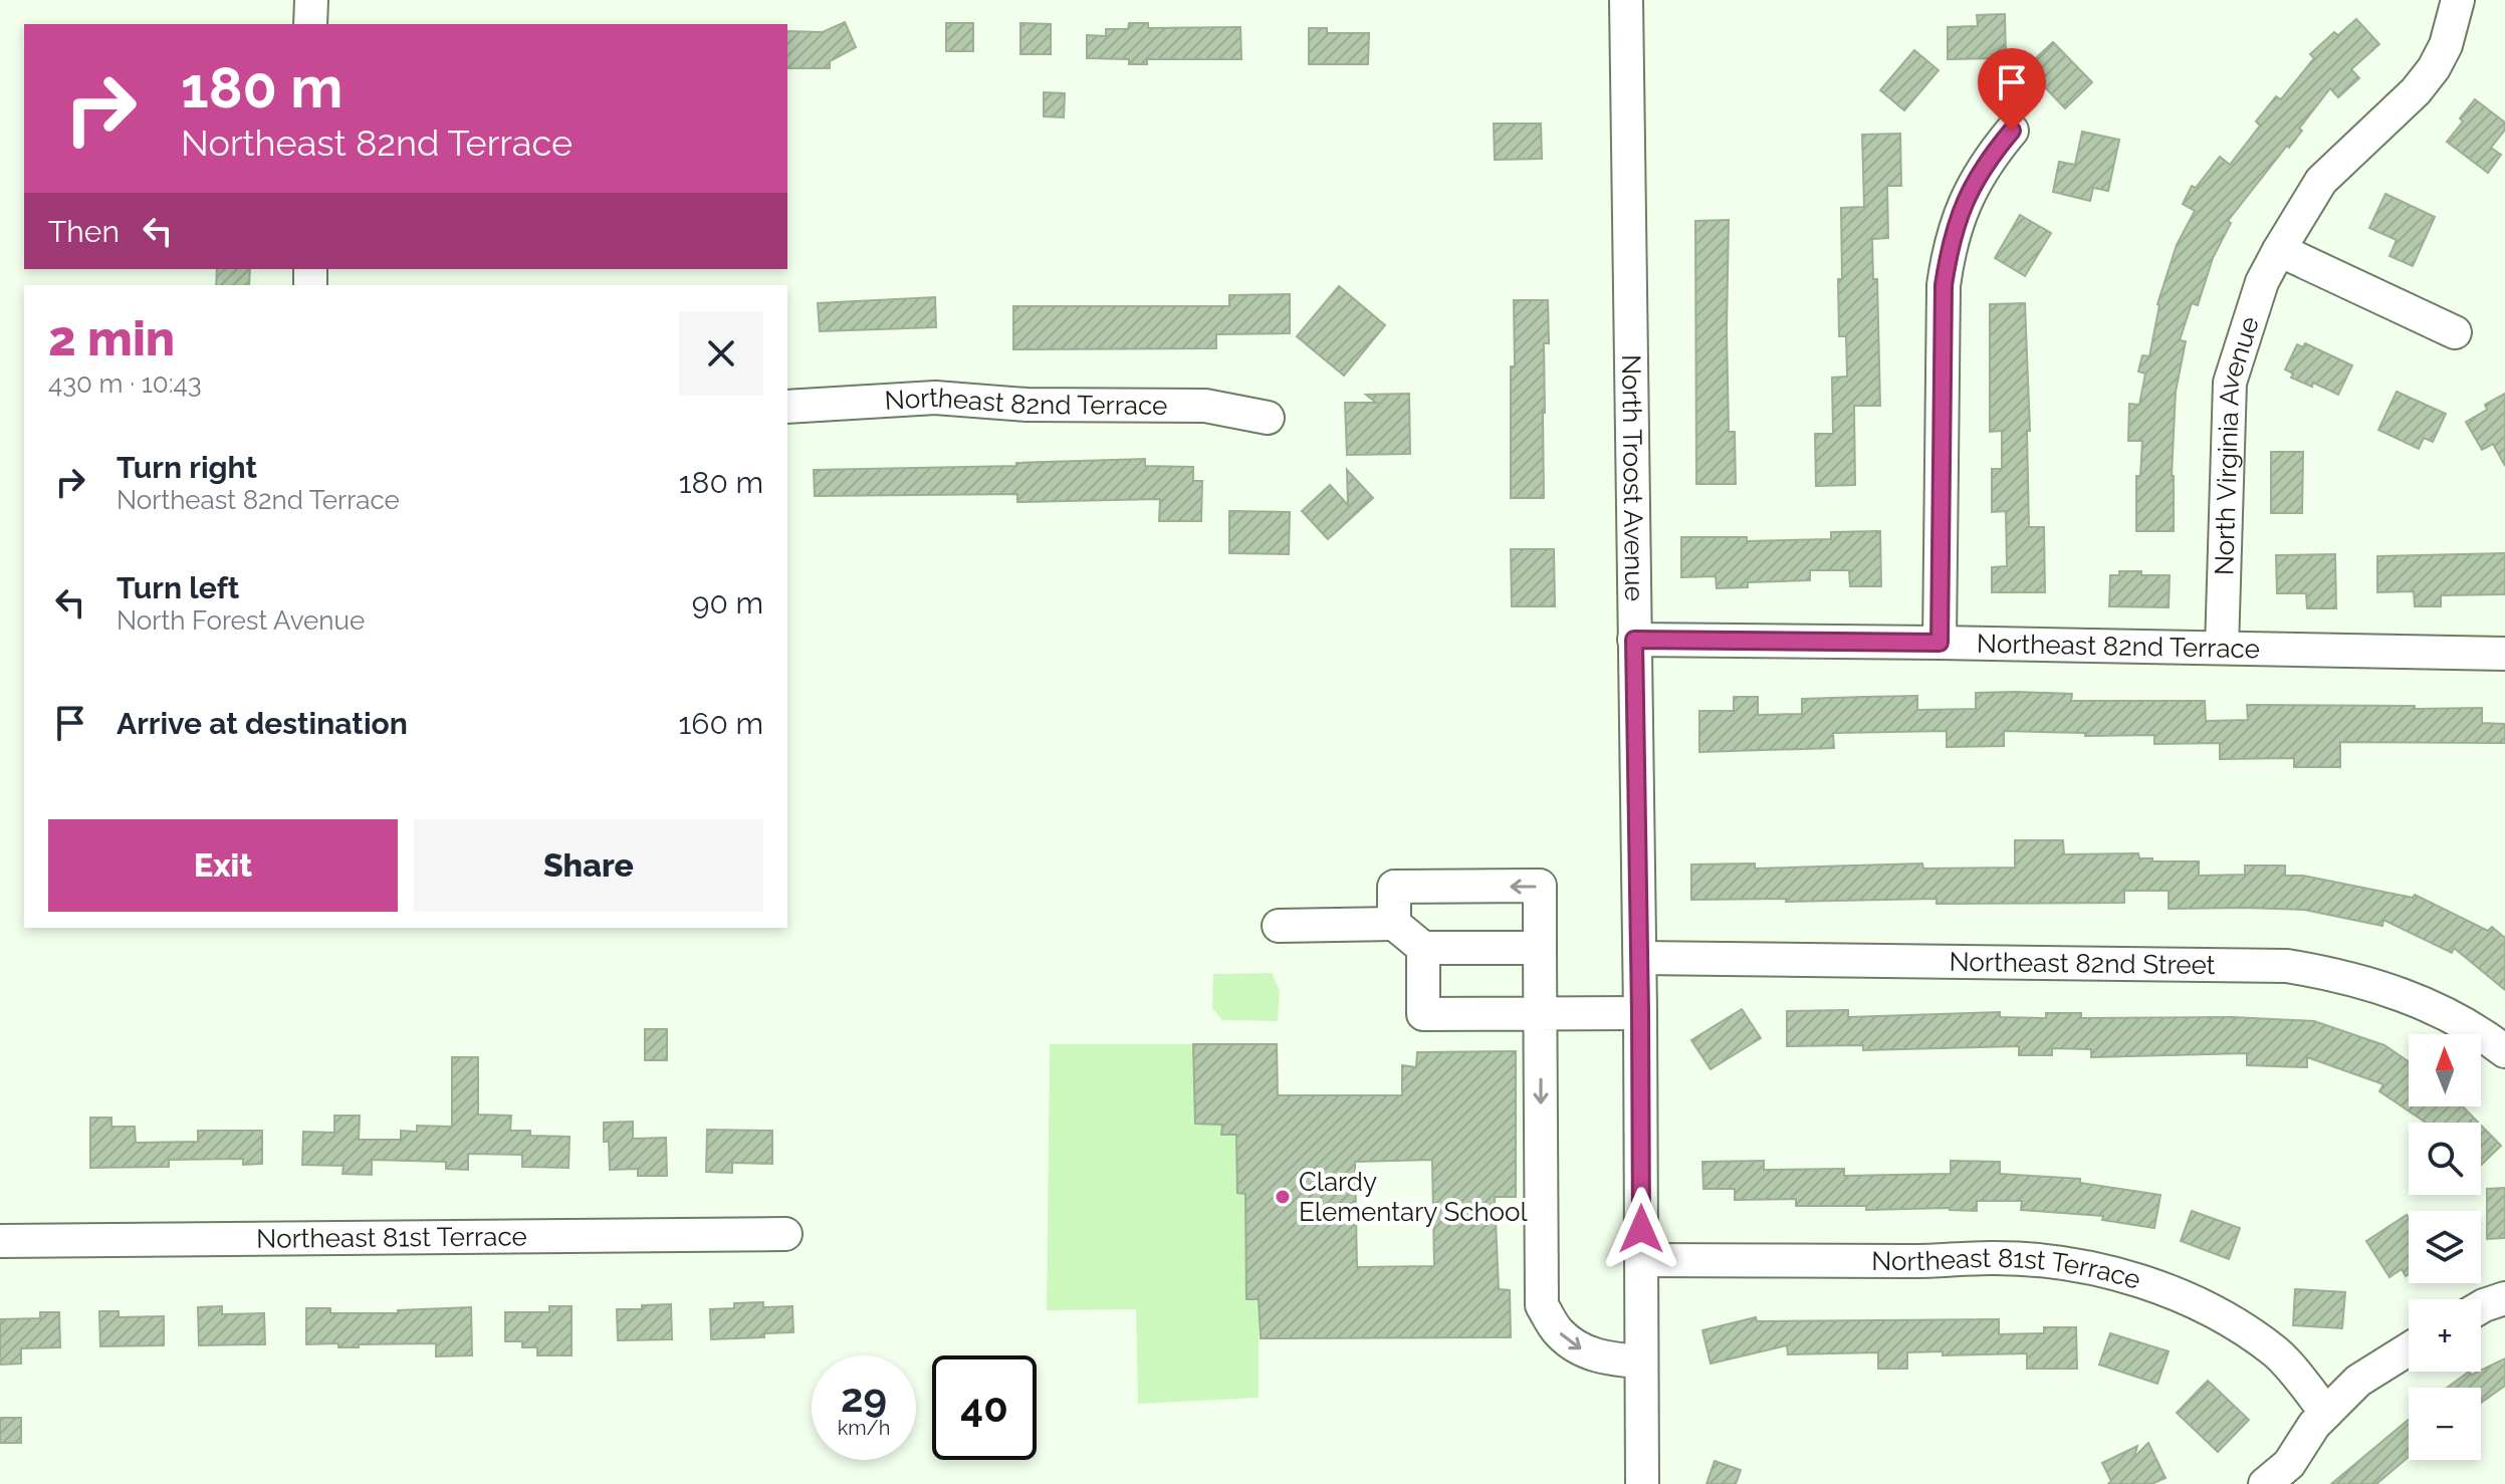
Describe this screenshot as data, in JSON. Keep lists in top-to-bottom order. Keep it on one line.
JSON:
{"streets":{"street":["Northeast 82nd Terrace","North Virginia Avenue","North Troost Avenue","Northeast 82nd Street","Northeast 81st Terrace"]},"crossings":[["Northeast 82nd Terrace","North Virginia Avenue"],["Northeast 82nd Terrace","North Troost Avenue"],["North Troost Avenue","Northeast 82nd Street"],["North Troost Avenue","Northeast 81st Terrace"]],"places":["Clardy Elementary School"],"north":"top","page":{"turn":["180 m","Northeast 82nd Terrace"],"then":"Then","heading":["2 min","430 m · 10:43"],"list":[{"name":"Turn right","note":"Northeast 82nd Terrace","value":"180 m"},{"name":"Turn left","note":"North Forest Avenue","value":"90 m"},{"name":"Arrive at destination","value":"160 m"}],"buttons":["Exit","Share"],"map_buttons":["+","−"],"speed":"29 km/h","limit":"40"}}
